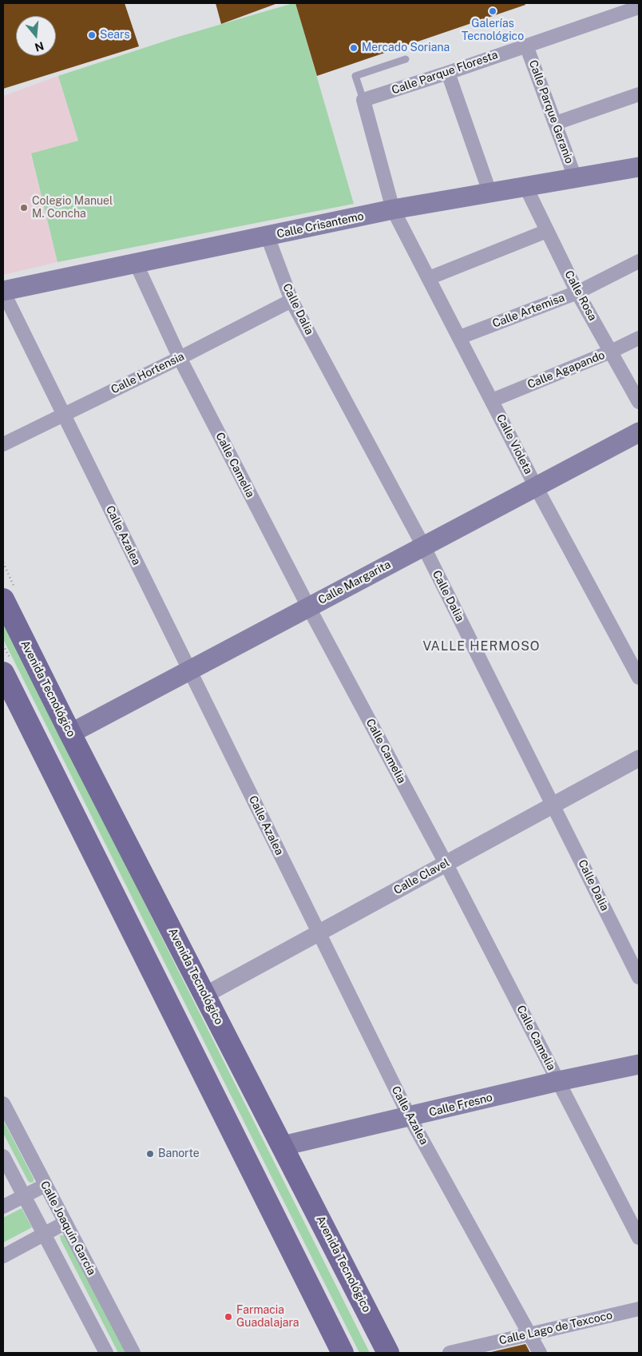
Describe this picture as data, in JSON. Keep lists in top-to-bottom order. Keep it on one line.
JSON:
{"streets":{"main road":["Calle Crisantemo","Calle Margarita","Avenida Tecnológico","Calle Fresno"],"street":["Calle Parque Floresta","Calle Parque Geranio","Calle Rosa","Calle Dalia","Calle Artemisa","Calle Agapando","Calle Hortensia","Calle Violeta","Calle Camelia","Calle Azalea","Calle Clavel","Calle Joaquín García","Calle Lago de Texcoco"]},"crossings":[["Calle Parque Floresta","Calle Parque Geranio"],["Calle Parque Floresta","Calle Violeta"],["Calle Parque Geranio","Calle Crisantemo"],["Calle Crisantemo","Calle Rosa"],["Calle Crisantemo","Calle Dalia"],["Calle Crisantemo","Calle Violeta"],["Calle Crisantemo","Calle Camelia"],["Calle Crisantemo","Calle Azalea"],["Calle Rosa","Calle Artemisa"],["Calle Rosa","Calle Agapando"],["Calle Dalia","Calle Hortensia"],["Calle Dalia","Calle Margarita"],["Calle Dalia","Calle Clavel"],["Calle Artemisa","Calle Violeta"],["Calle Agapando","Calle Violeta"],["Calle Hortensia","Calle Camelia"],["Calle Hortensia","Calle Azalea"],["Calle Violeta","Calle Margarita"],["Calle Camelia","Calle Margarita"],["Calle Camelia","Calle Clavel"],["Calle Camelia","Calle Fresno"],["Calle Azalea","Calle Margarita"],["Calle Azalea","Calle Clavel"],["Calle Azalea","Calle Fresno"],["Calle Azalea","Calle Lago de Texcoco"],["Calle Margarita","Avenida Tecnológico"],["Avenida Tecnológico","Calle Clavel"],["Avenida Tecnológico","Calle Fresno"]],"districts":["VALLE HERMOSO"],"places":["Galerías Tecnológico","Sears","Mercado Soriana","Colegio Manuel M. Concha","Banorte","Farmacia Guadalajara"],"north":"bottom"}
